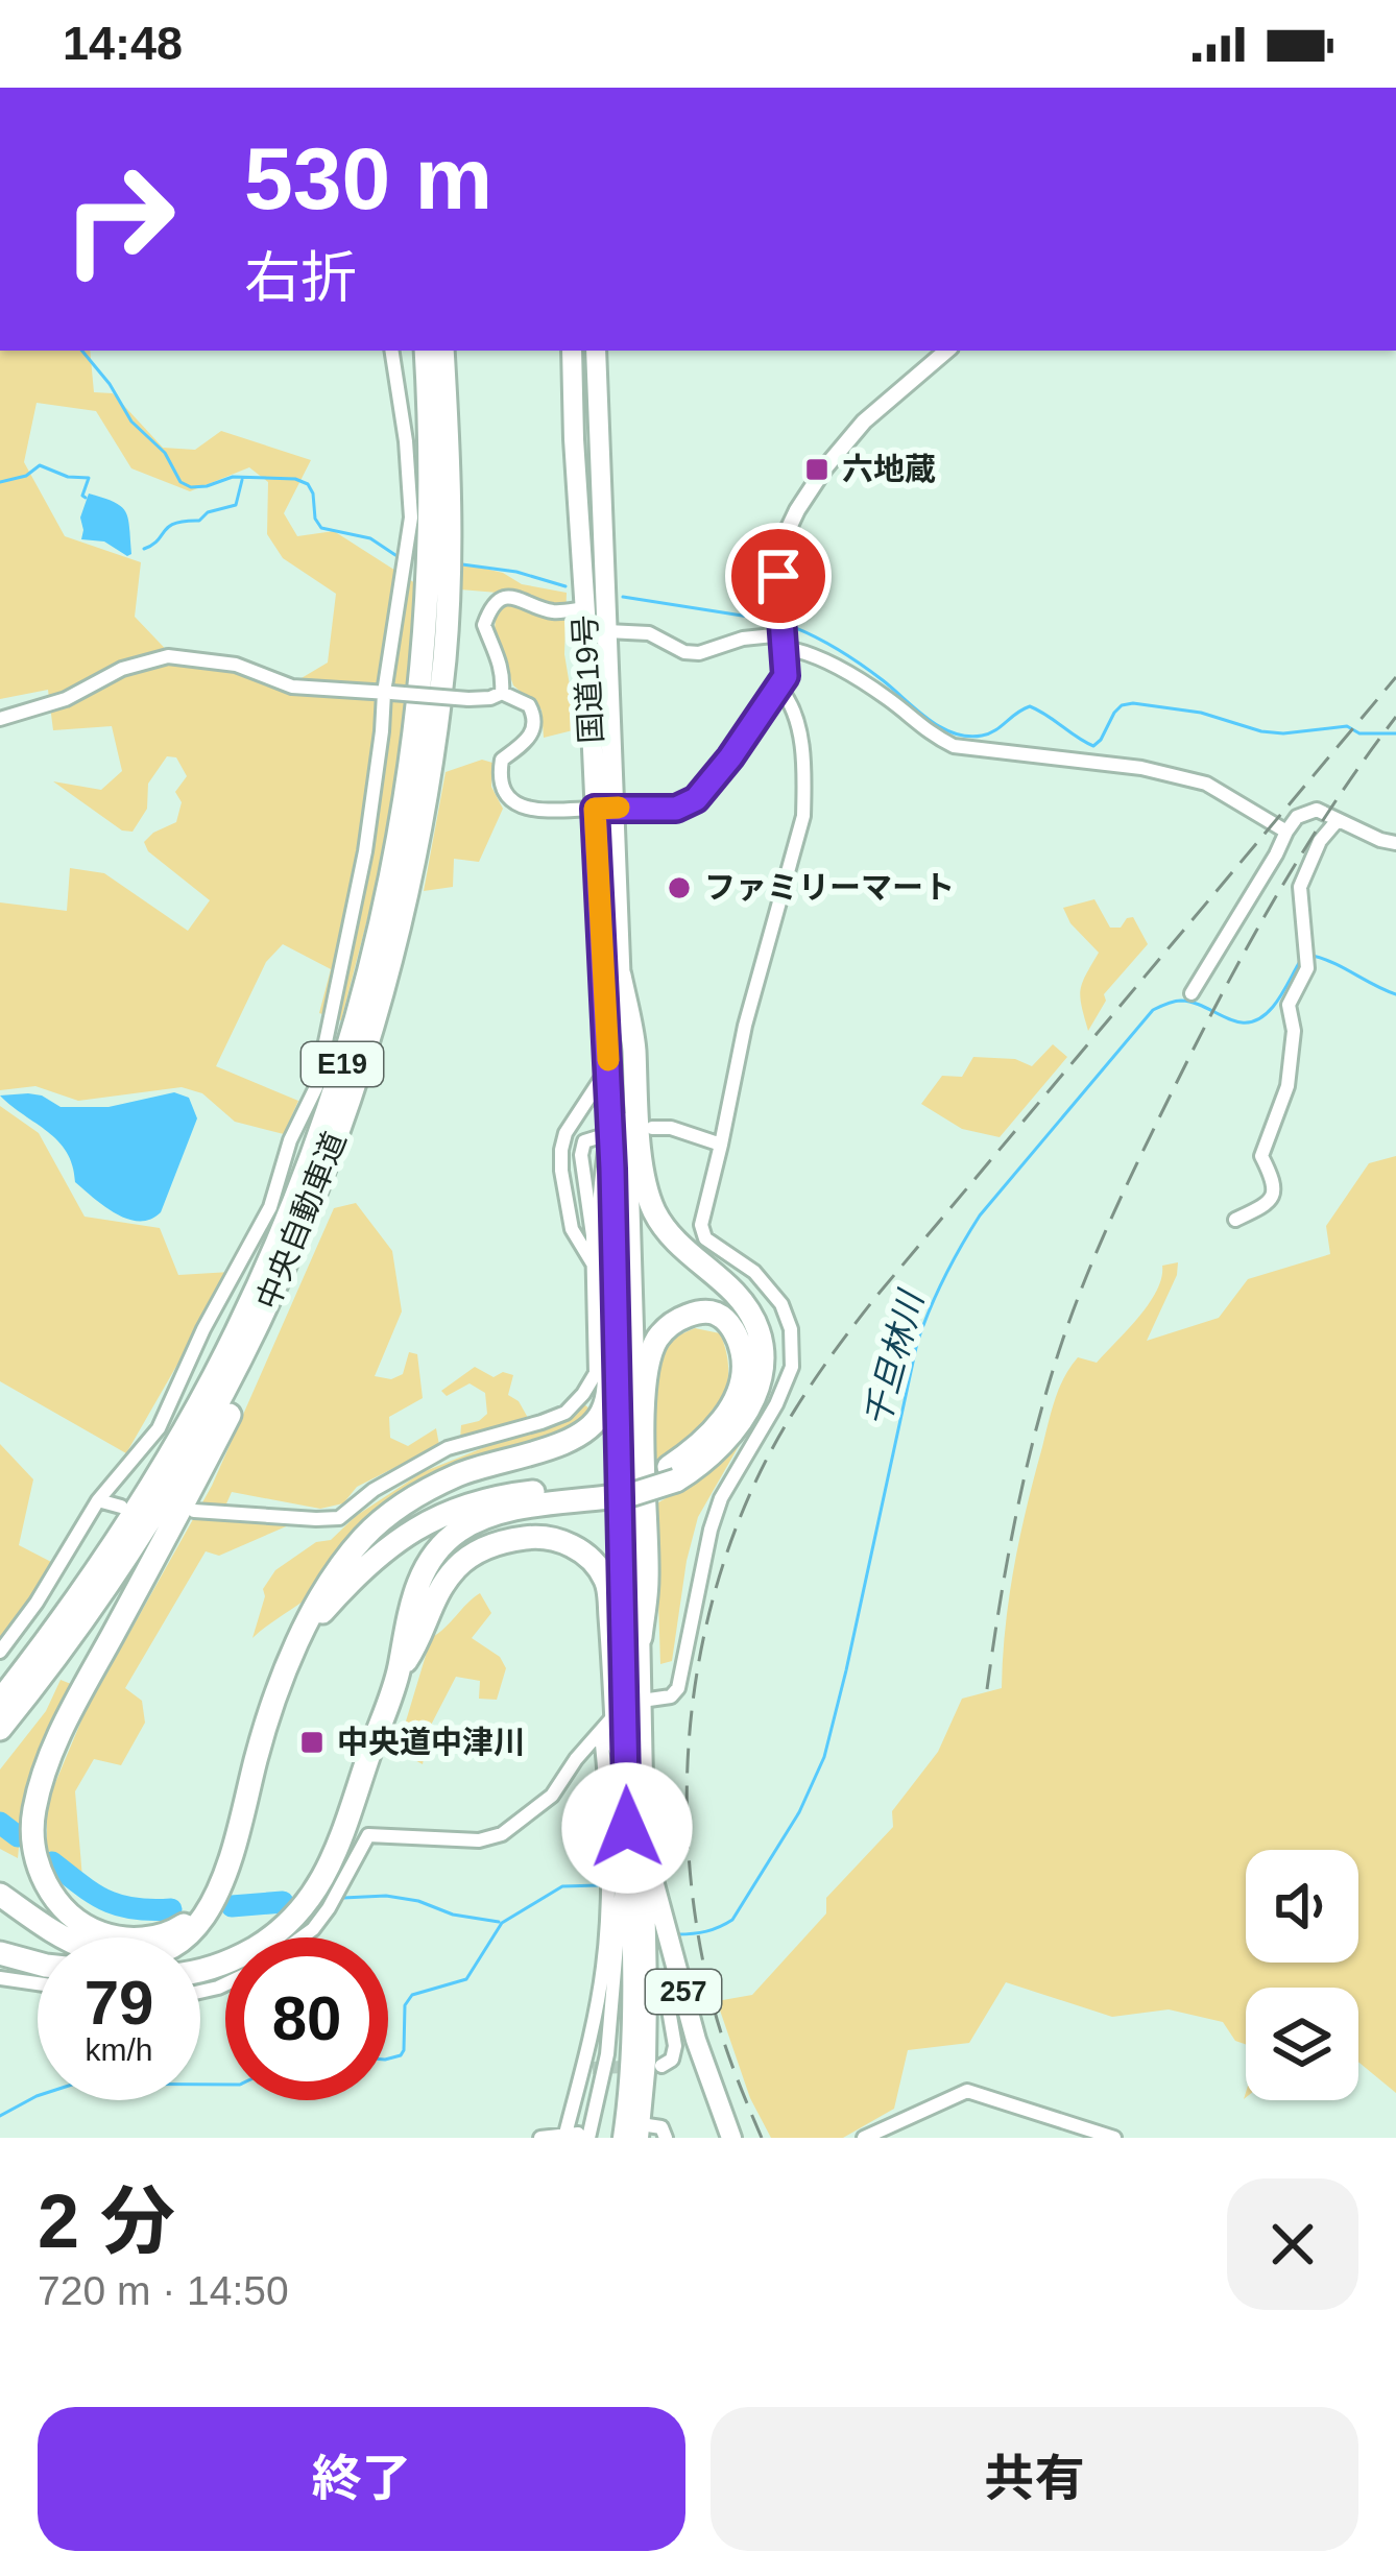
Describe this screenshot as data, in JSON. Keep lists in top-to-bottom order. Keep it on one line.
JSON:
{"streets":{"highway":["国道19号","E19","中央自動車道","257"]},"crossings":[["国道19号","257"]],"water":["千旦林川"],"places":{"transit":["六地蔵","中央道中津川"],"other":["ファミリーマート"]},"page":{"status":"14:48","turn":["530 m","右折"],"speed":"79 km/h","limit":"80","heading":["2 分","720 m · 14:50"],"buttons":["終了","共有"]}}
